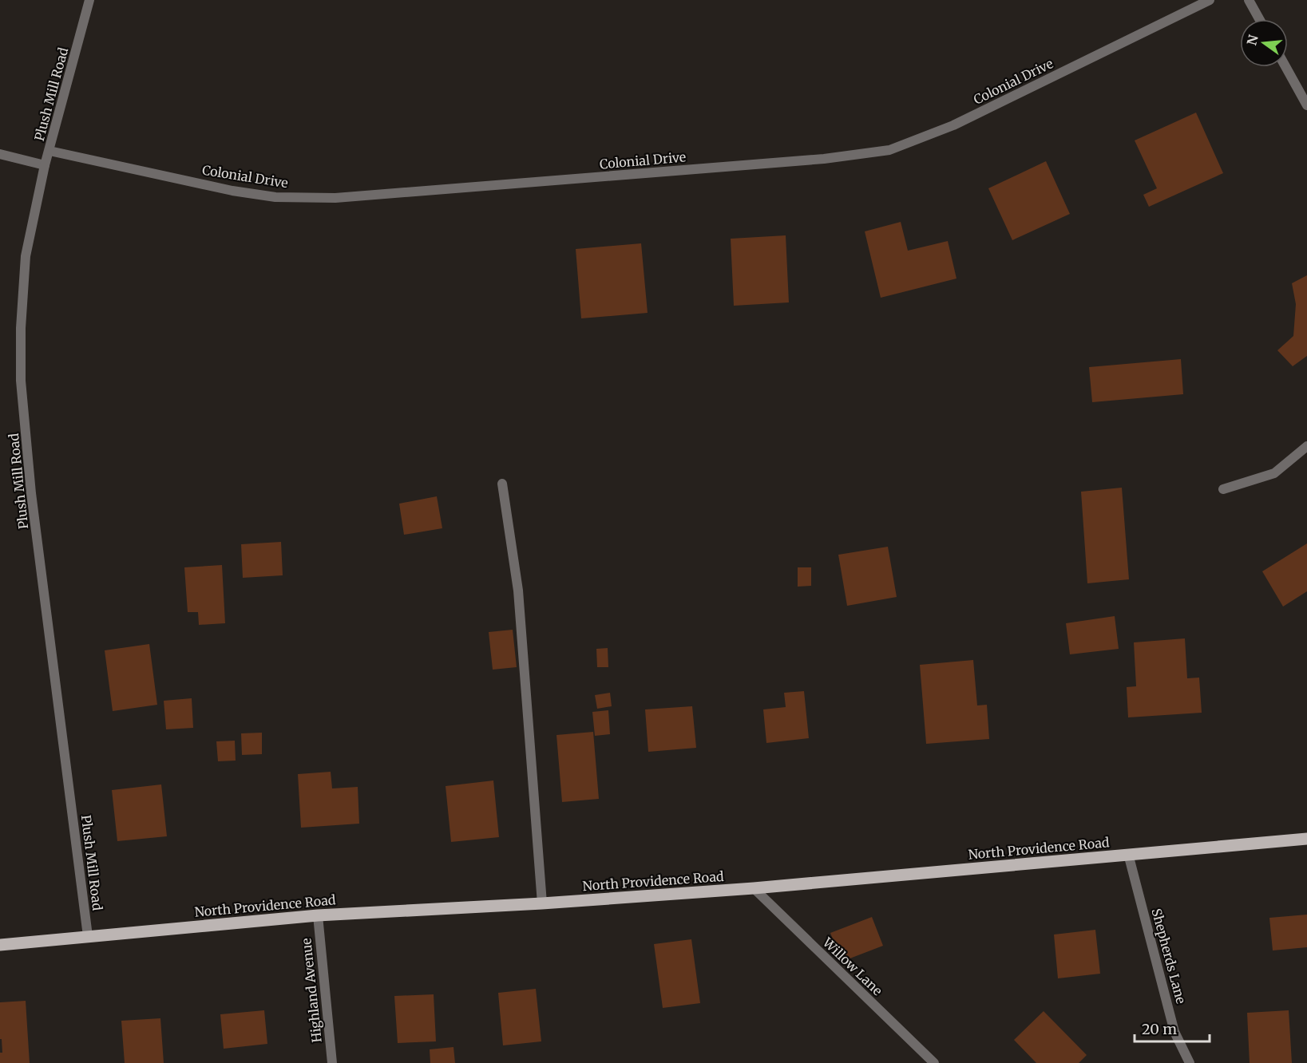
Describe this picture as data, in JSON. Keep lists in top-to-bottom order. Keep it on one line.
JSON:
{"streets":{"main road":["North Providence Road"],"street":["Colonial Drive","Plush Mill Road","Shepherds Lane","Willow Lane","Highland Avenue"]},"crossings":[["Colonial Drive","Plush Mill Road"],["Plush Mill Road","North Providence Road"],["North Providence Road","Shepherds Lane"],["North Providence Road","Willow Lane"],["North Providence Road","Highland Avenue"]],"scale_bar":"20 m","north":"left"}
